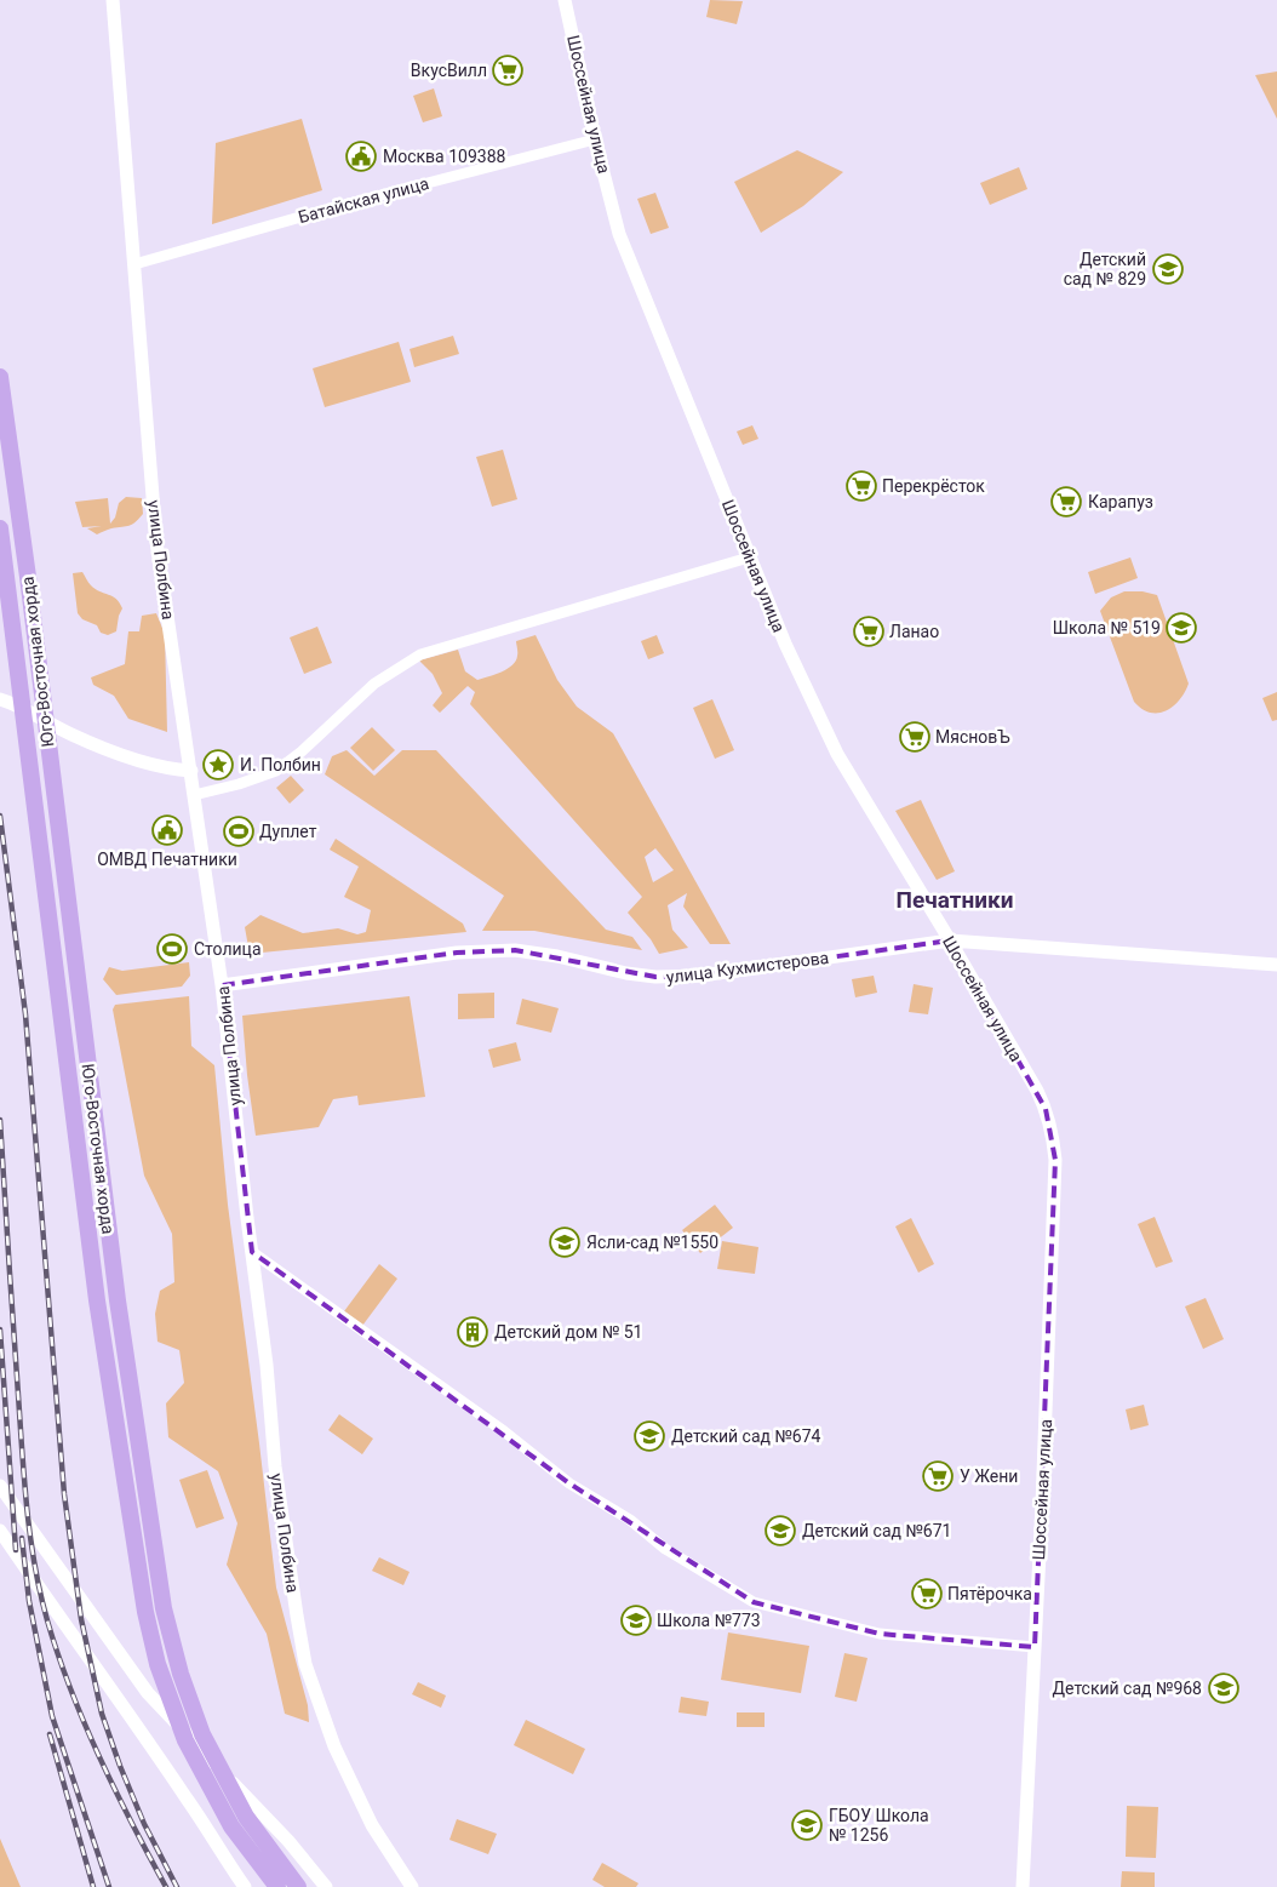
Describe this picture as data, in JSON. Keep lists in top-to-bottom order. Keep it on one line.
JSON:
{"streets":{"main road":["Шоссейная улица","улица Полбина","Юго-Восточная хорда","улица Кухмистерова"],"street":["Батайская улица"]},"crossings":[["Шоссейная улица","Батайская улица"],["Шоссейная улица","улица Кухмистерова"],["Батайская улица","улица Полбина"],["улица Полбина","улица Кухмистерова"]],"districts":["Печатники"],"places":{"supermarket":["ВкусВилл","Перекрёсток","Карапуз","Ланао","МясновЪ","У Жени","Пятёрочка"],"public building":["Москва 109388","ОМВД Печатники"],"school or university":["Детский сад № 829","Школа № 519","Ясли-сад №1550","Детский сад №674","Детский сад №671","Школа №773","Детский сад №968","ГБОУ Школа № 1256"],"place":["И. Полбин"],"sports":["Дуплет","Столица"],"building":["Детский дом № 51"]}}
